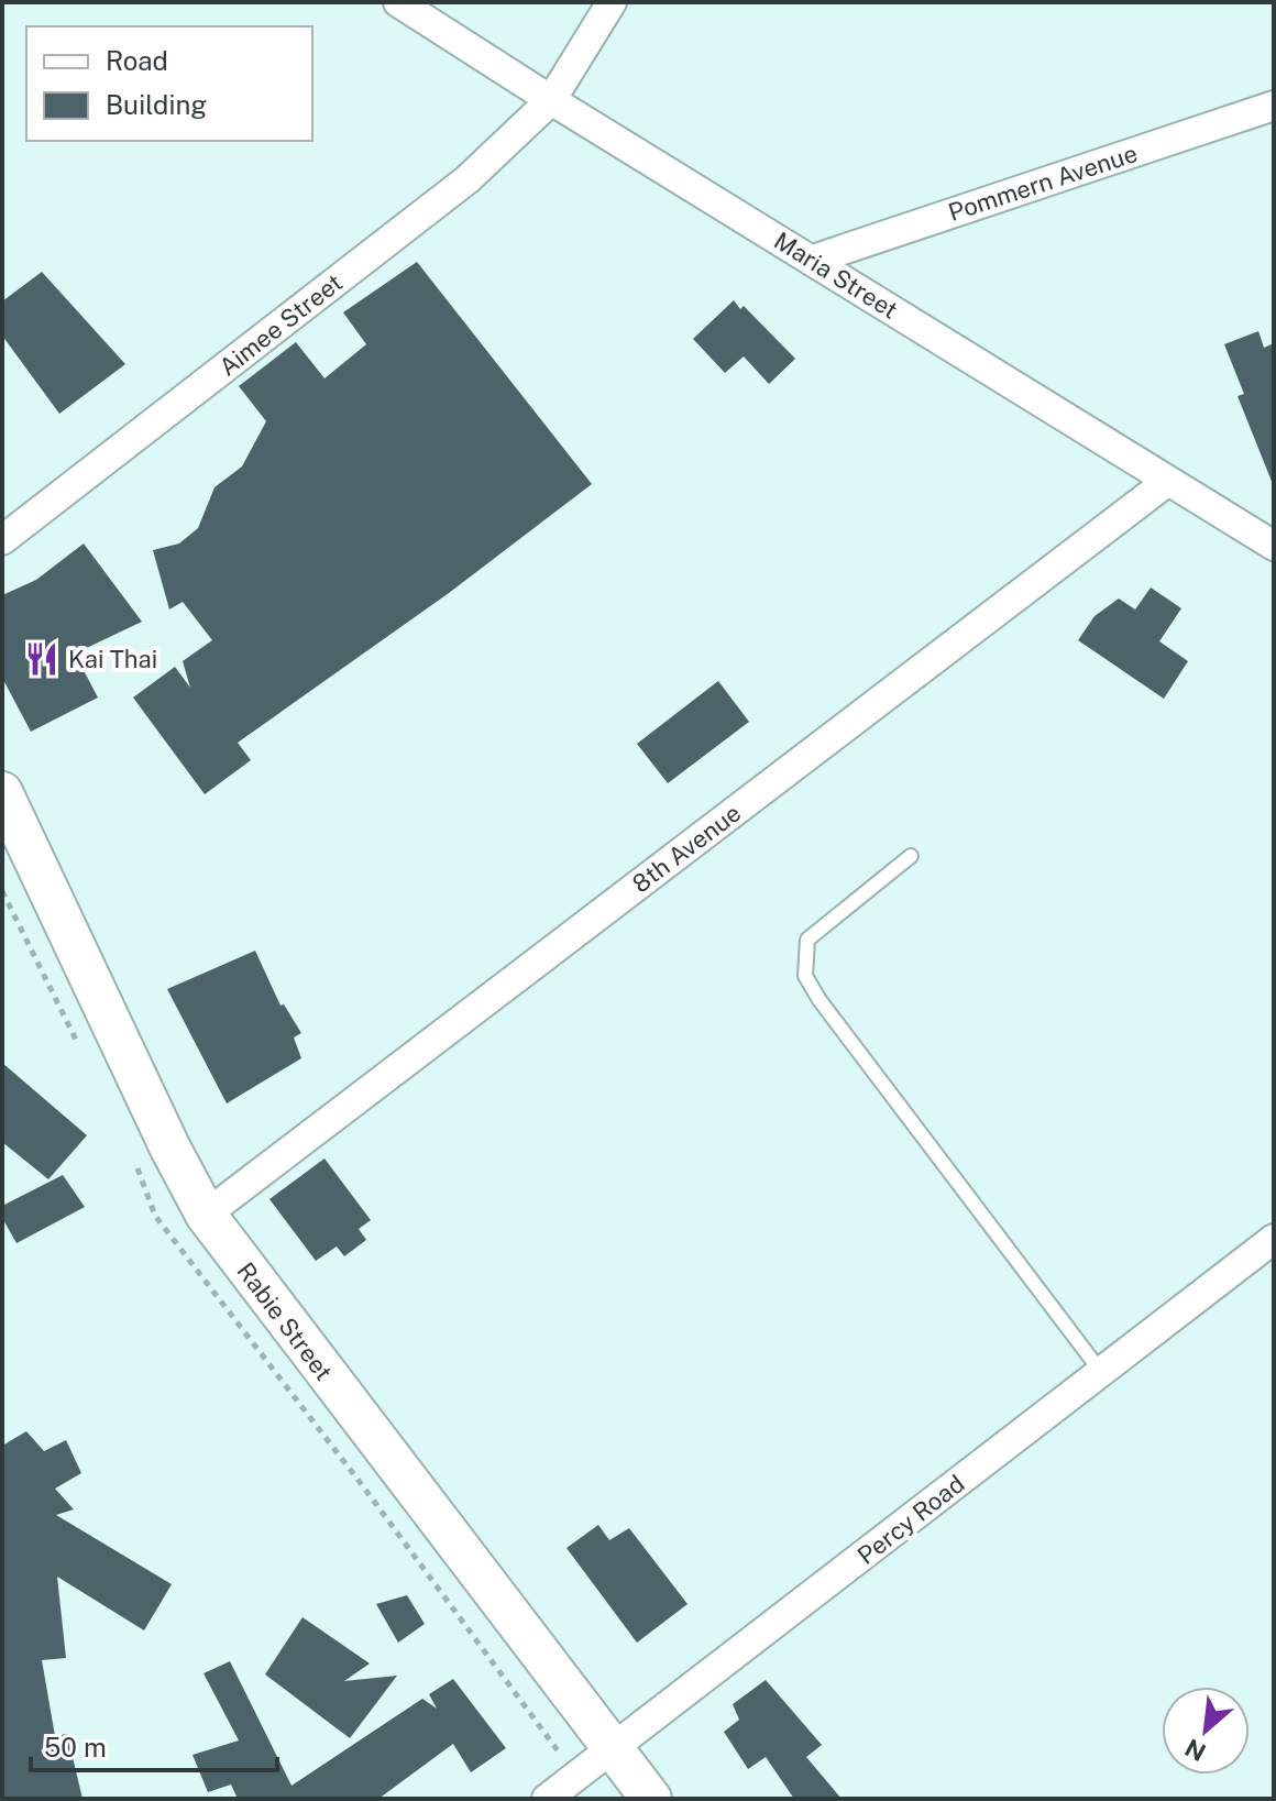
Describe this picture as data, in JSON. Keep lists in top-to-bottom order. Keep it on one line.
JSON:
{"streets":{"street":["Pommern Avenue","Maria Street","Aimee Street","8th Avenue","Rabie Street","Percy Road"]},"crossings":[["Pommern Avenue","Maria Street"],["Maria Street","Aimee Street"],["Maria Street","8th Avenue"],["8th Avenue","Rabie Street"],["Rabie Street","Percy Road"]],"places":{"restaurant":["Kai Thai"]},"legend":["Road","Building"],"scale_bar":"50 m","north":"bottom left"}
